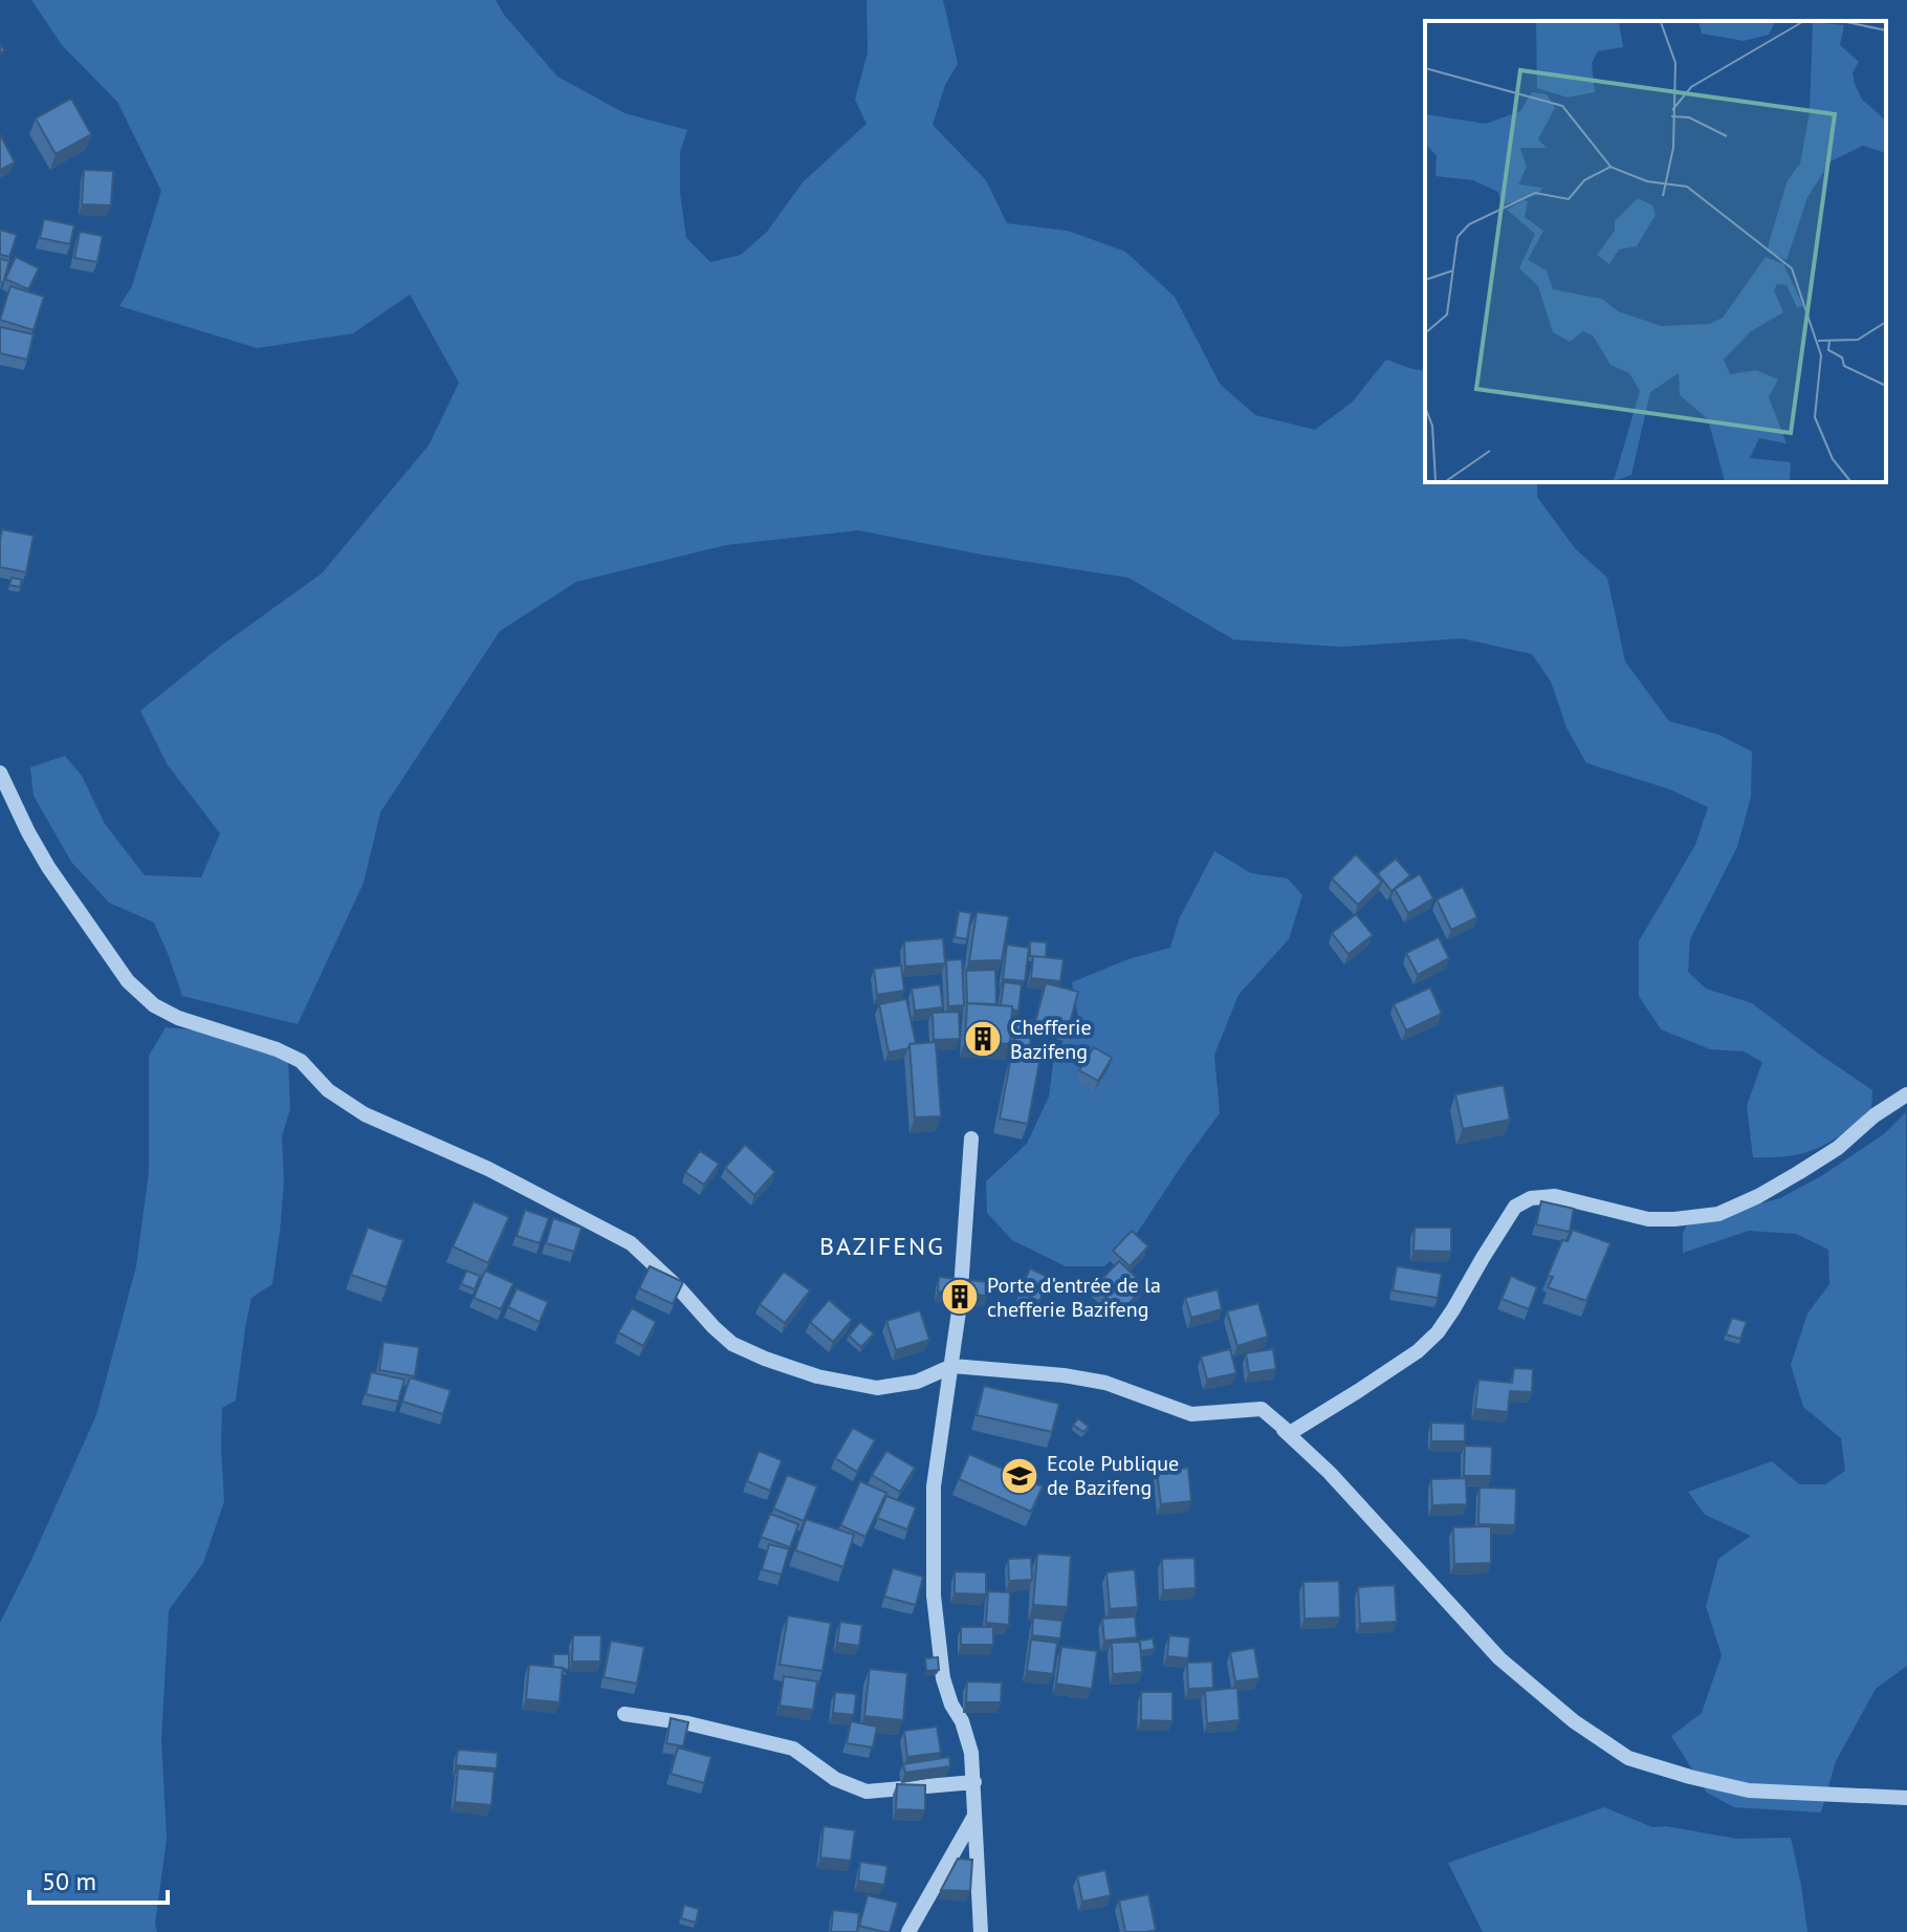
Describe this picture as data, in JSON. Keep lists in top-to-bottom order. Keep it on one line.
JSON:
{"districts":["BAZIFENG"],"places":{"building":["Chefferie Bazifeng","Porte d'entrée de la chefferie Bazifeng"],"school or university":["Ecole Publique de Bazifeng"]},"scale_bar":"50 m"}
